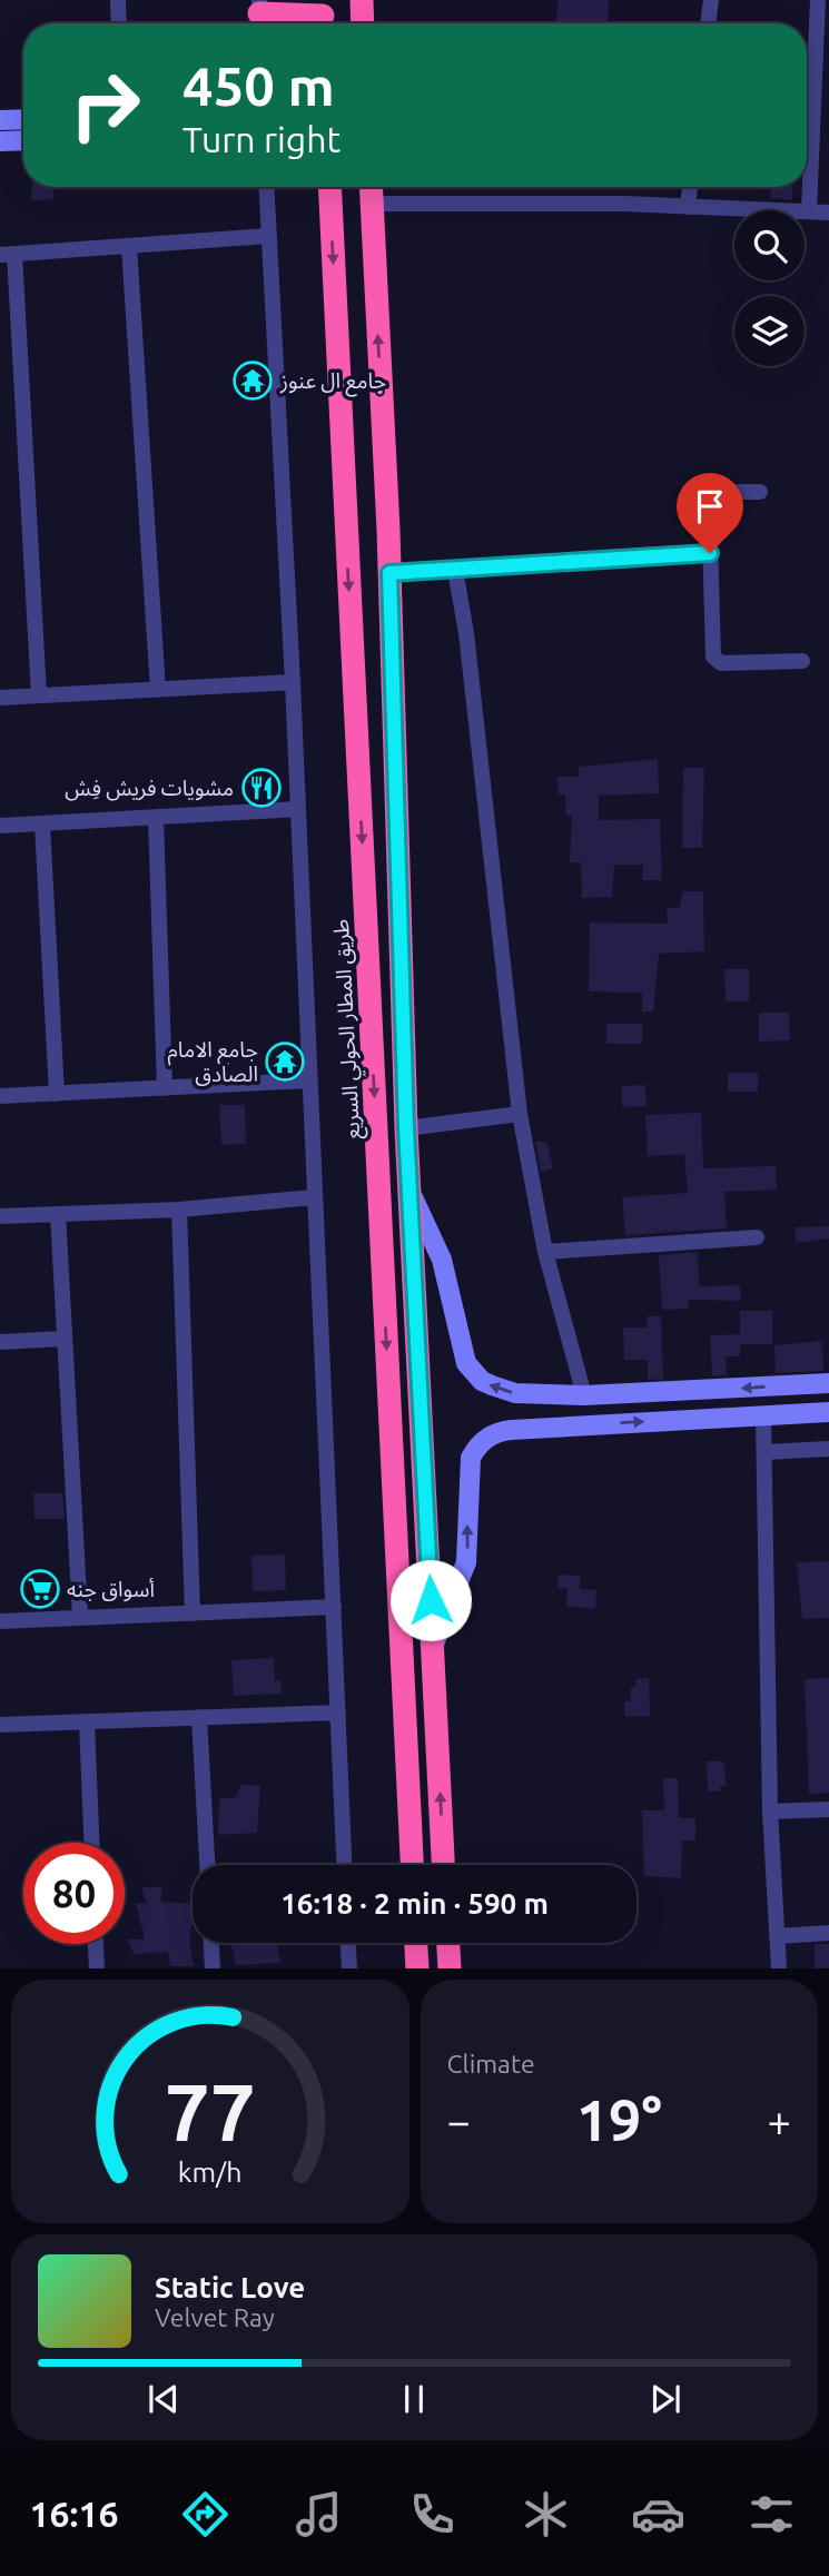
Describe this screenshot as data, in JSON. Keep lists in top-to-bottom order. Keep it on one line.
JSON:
{"streets":{"highway":["طريق المطار الحولي السريع"]},"places":{"temple":["جامع ال عنوز","جامع الامام الصادق"],"restaurant":["مشويات فريش فِش"],"supermarket":["أسواق جنه"]},"page":{"turn":["450 m","Turn right"],"limit":"80","trip":"16:18 · 2 min · 590 m","tile":"Climate","heat":["−","19°","+"],"song":["Static Love","Velvet Ray"],"tabs":"16:16","gauge":["77","km/h"]}}
